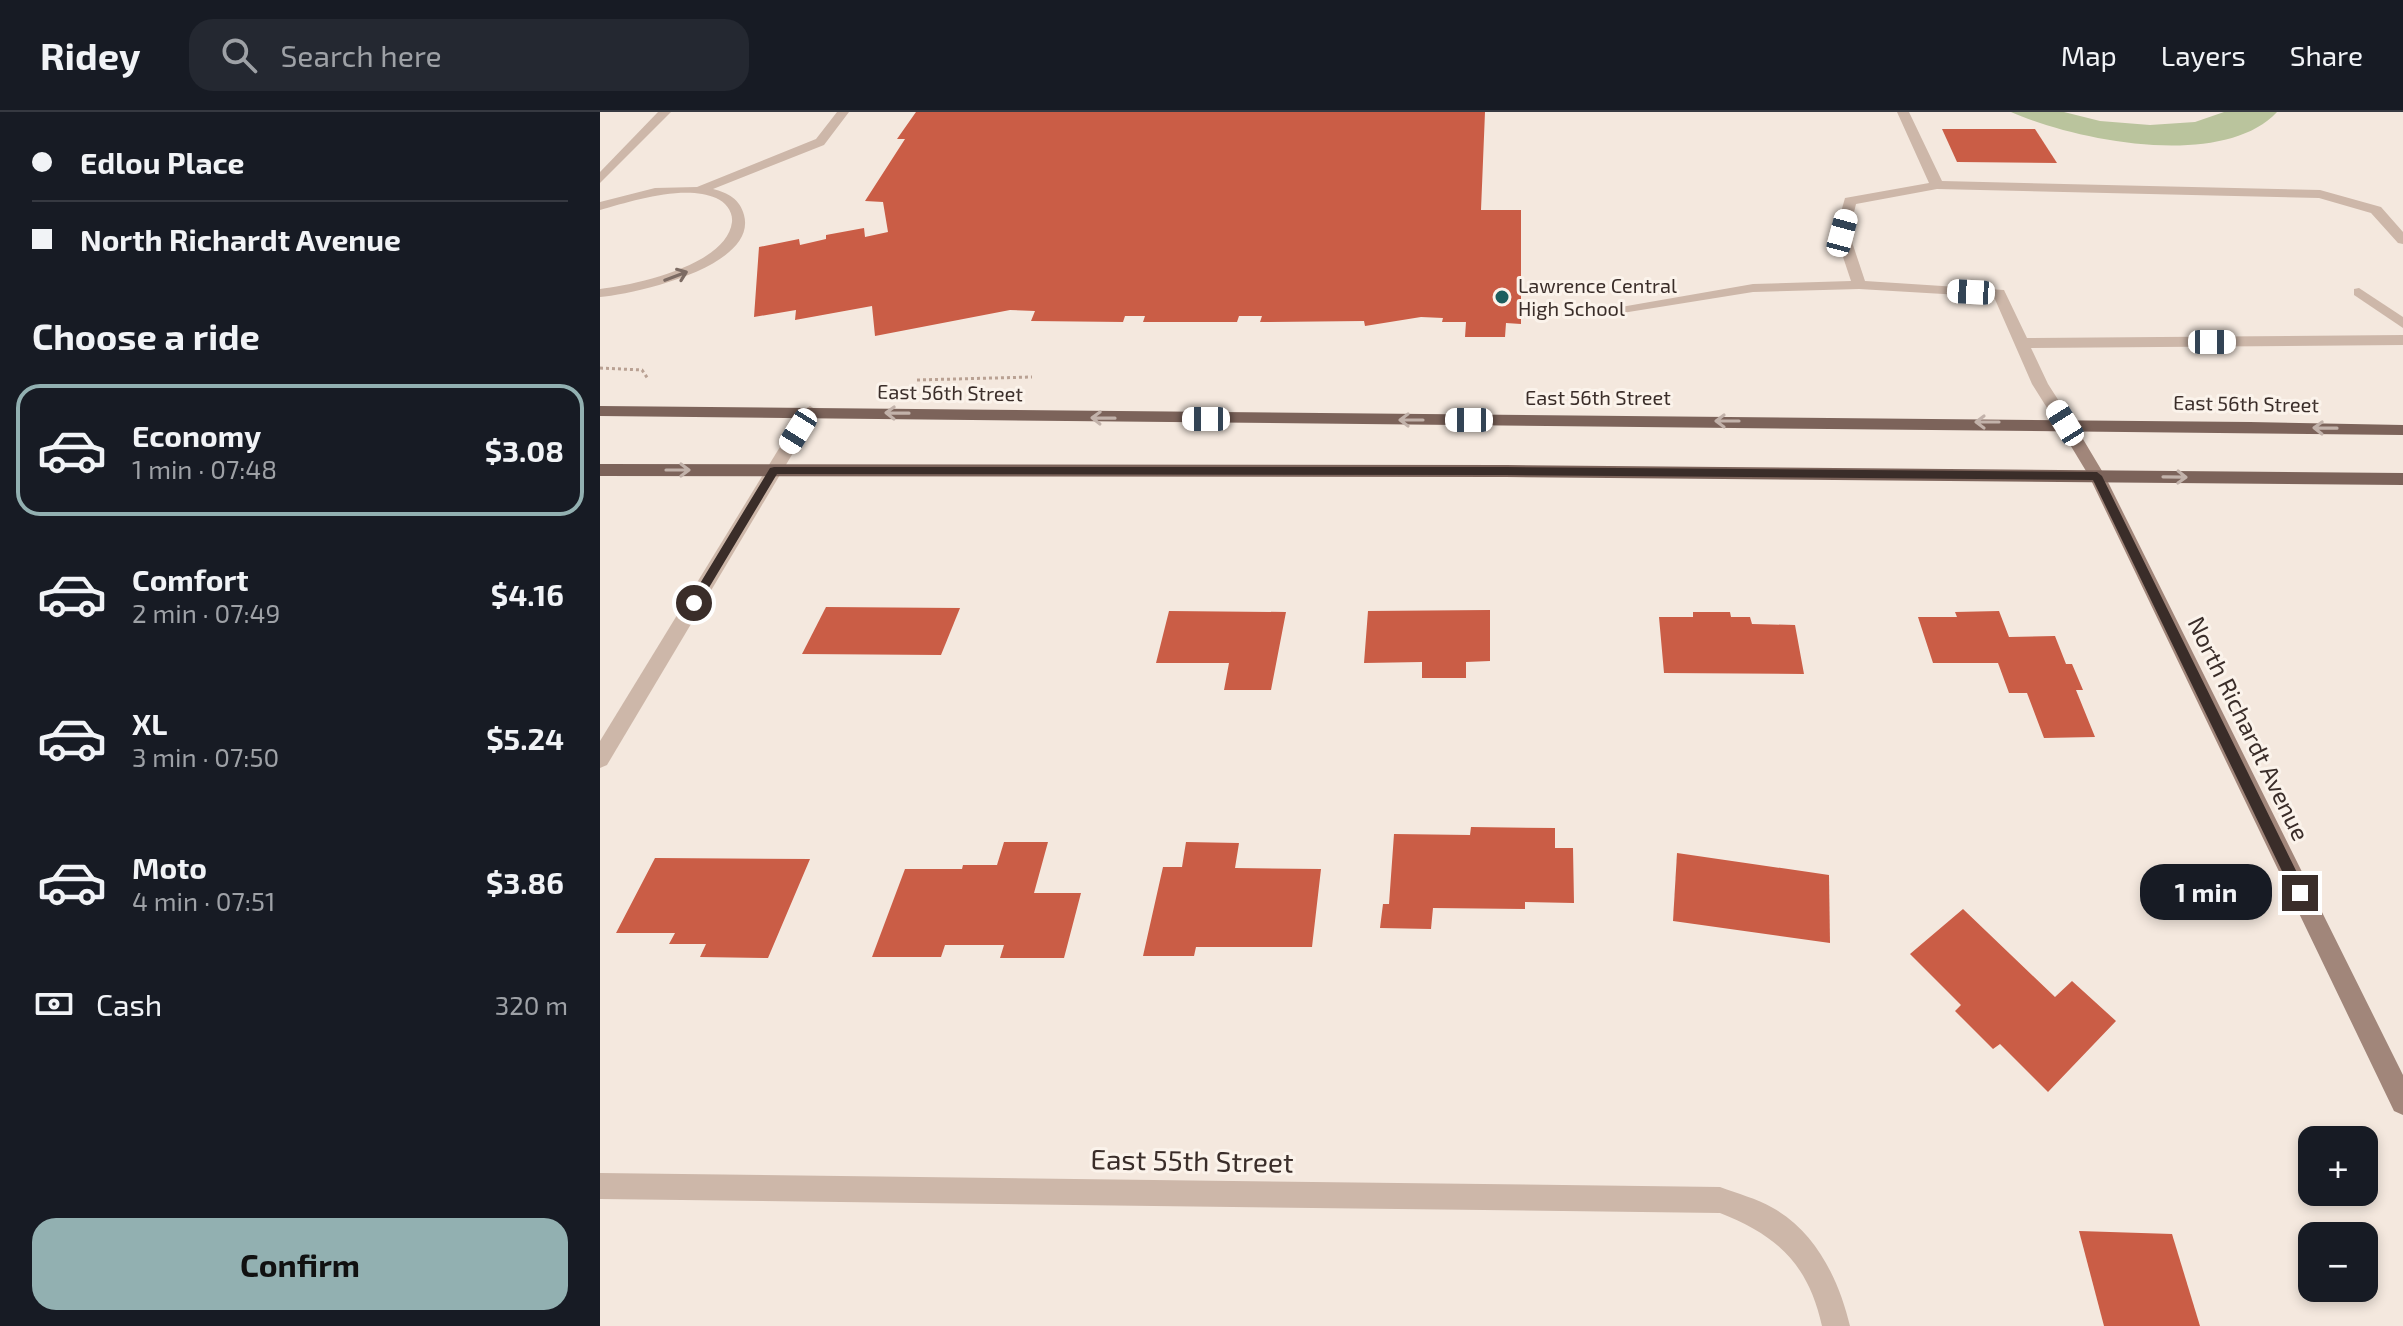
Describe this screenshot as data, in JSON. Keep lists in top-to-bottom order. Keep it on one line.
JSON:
{"streets":{"main road":["East 56th Street"],"street":["North Richardt Avenue","East 55th Street"]},"crossings":[["East 56th Street","North Richardt Avenue"]],"places":["Lawrence Central High School"],"page":{"header":"Ridey","search":"Search here","nav":["Map","Layers","Share"],"banner":["Edlou Place","North Richardt Avenue"],"heading":"Choose a ride","list":[{"name":"Economy","note":"1 min · 07:48","value":"$3.08"},{"name":"Comfort","note":"2 min · 07:49","value":"$4.16"},{"name":"XL","note":"3 min · 07:50","value":"$5.24"},{"name":"Moto","note":"4 min · 07:51","value":"$3.86"}],"bubble":"1 min","pay":["Cash","320 m"],"map_buttons":["+","−"],"buttons":"Confirm"}}
